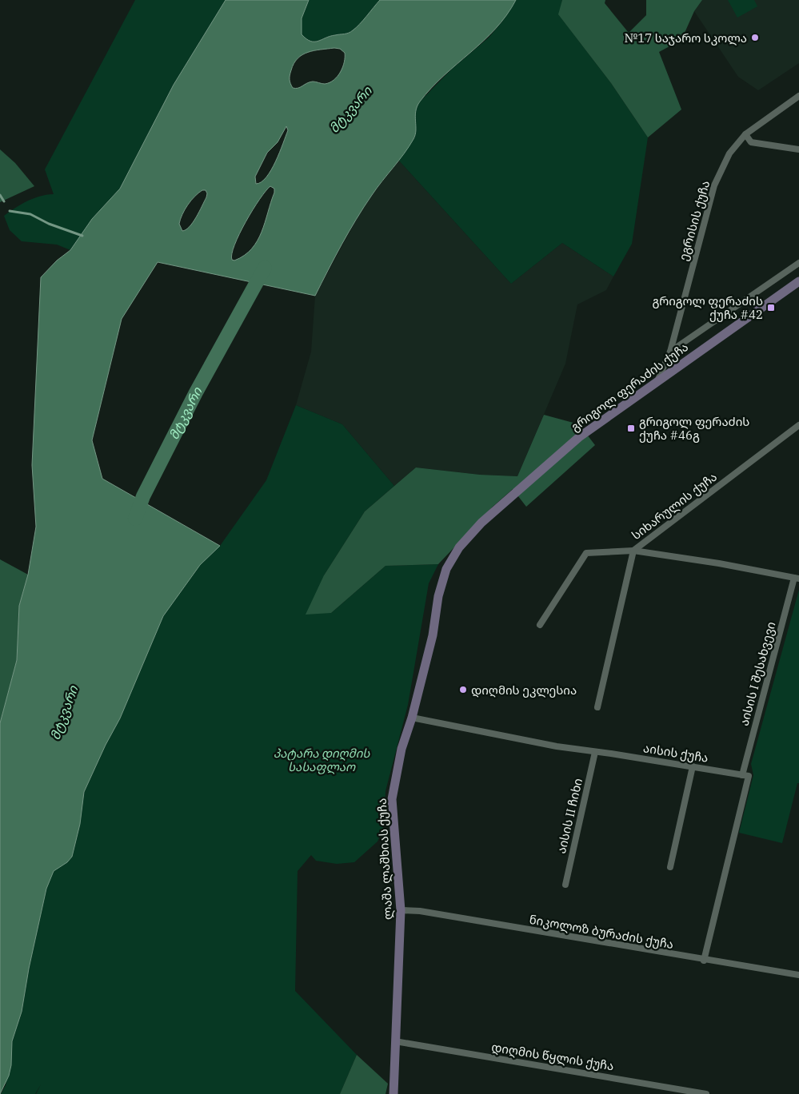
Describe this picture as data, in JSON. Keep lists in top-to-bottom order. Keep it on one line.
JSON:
{"streets":{"street":["ეგრისის ქუჩა","გრიგოლ ფერაძის ქუჩა","სიხარულის ქუჩა","აისის I შესახვევი","აისის ქუჩა","აისის II ჩიხი","ლაშა ლაშხიას ქუჩა","ნიკოლოზ ბურაძის ქუჩა","დიღმის წყლის ქუჩა"]},"crossings":[["ეგრისის ქუჩა","გრიგოლ ფერაძის ქუჩა"],["გრიგოლ ფერაძის ქუჩა","ლაშა ლაშხიას ქუჩა"],["აისის I შესახვევი","აისის ქუჩა"],["აისის ქუჩა","აისის II ჩიხი"],["აისის ქუჩა","ლაშა ლაშხიას ქუჩა"],["ლაშა ლაშხიას ქუჩა","ნიკოლოზ ბურაძის ქუჩა"],["ლაშა ლაშხიას ქუჩა","დიღმის წყლის ქუჩა"]],"water":["მტკვარი"],"parks":["პატარა დიღმის სასაფლაო"],"places":{"other":["№17 საჯარო სკოლა","დიღმის ეკლესია"],"transit":["გრიგოლ ფერაძის ქუჩა #42","გრიგოლ ფერაძის ქუჩა #46გ"]}}
